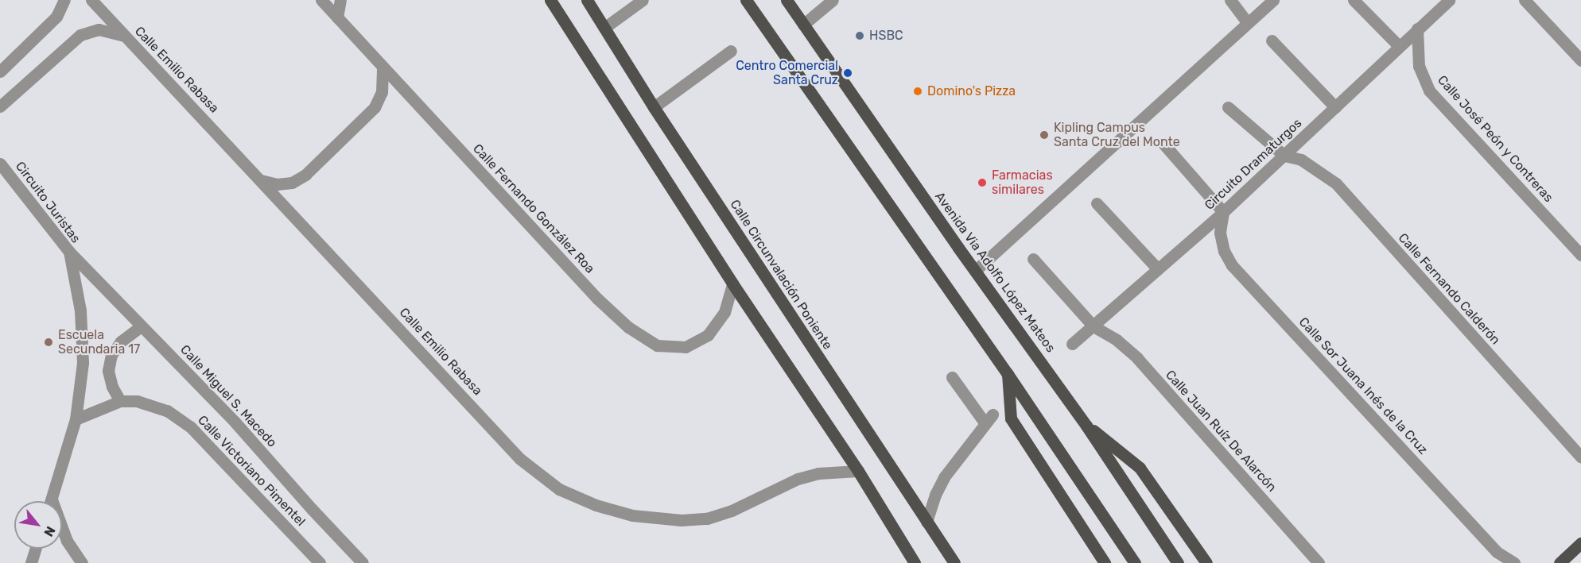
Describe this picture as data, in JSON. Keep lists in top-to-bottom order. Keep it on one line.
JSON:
{"streets":{"main road":["Avenida Via Adolfo López Mateos","Calle Circunvalación Poniente"],"street":["Calle Emilio Rabasa","Calle José Peón y Contreras","Circuito Dramaturgos","Circuito Juristas","Calle Fernando González Roa","Calle Fernando Calderón","Calle Sor Juana Inés de la Cruz","Calle Miguel S. Macedo","Calle Juan Ruíz De Alarcón","Calle Victoriano Pimentel"]},"crossings":[["Calle José Peón y Contreras","Circuito Dramaturgos"],["Circuito Dramaturgos","Calle Fernando Calderón"],["Circuito Dramaturgos","Calle Sor Juana Inés de la Cruz"],["Circuito Dramaturgos","Calle Juan Ruíz De Alarcón"],["Circuito Juristas","Calle Miguel S. Macedo"],["Circuito Juristas","Calle Victoriano Pimentel"]],"places":["HSBC","Centro Comercial Santa Cruz","Domino's Pizza","Kipling Campus Santa Cruz del Monte","Farmacias similares","Escuela Secundaria 17"],"north":"bottom right"}
